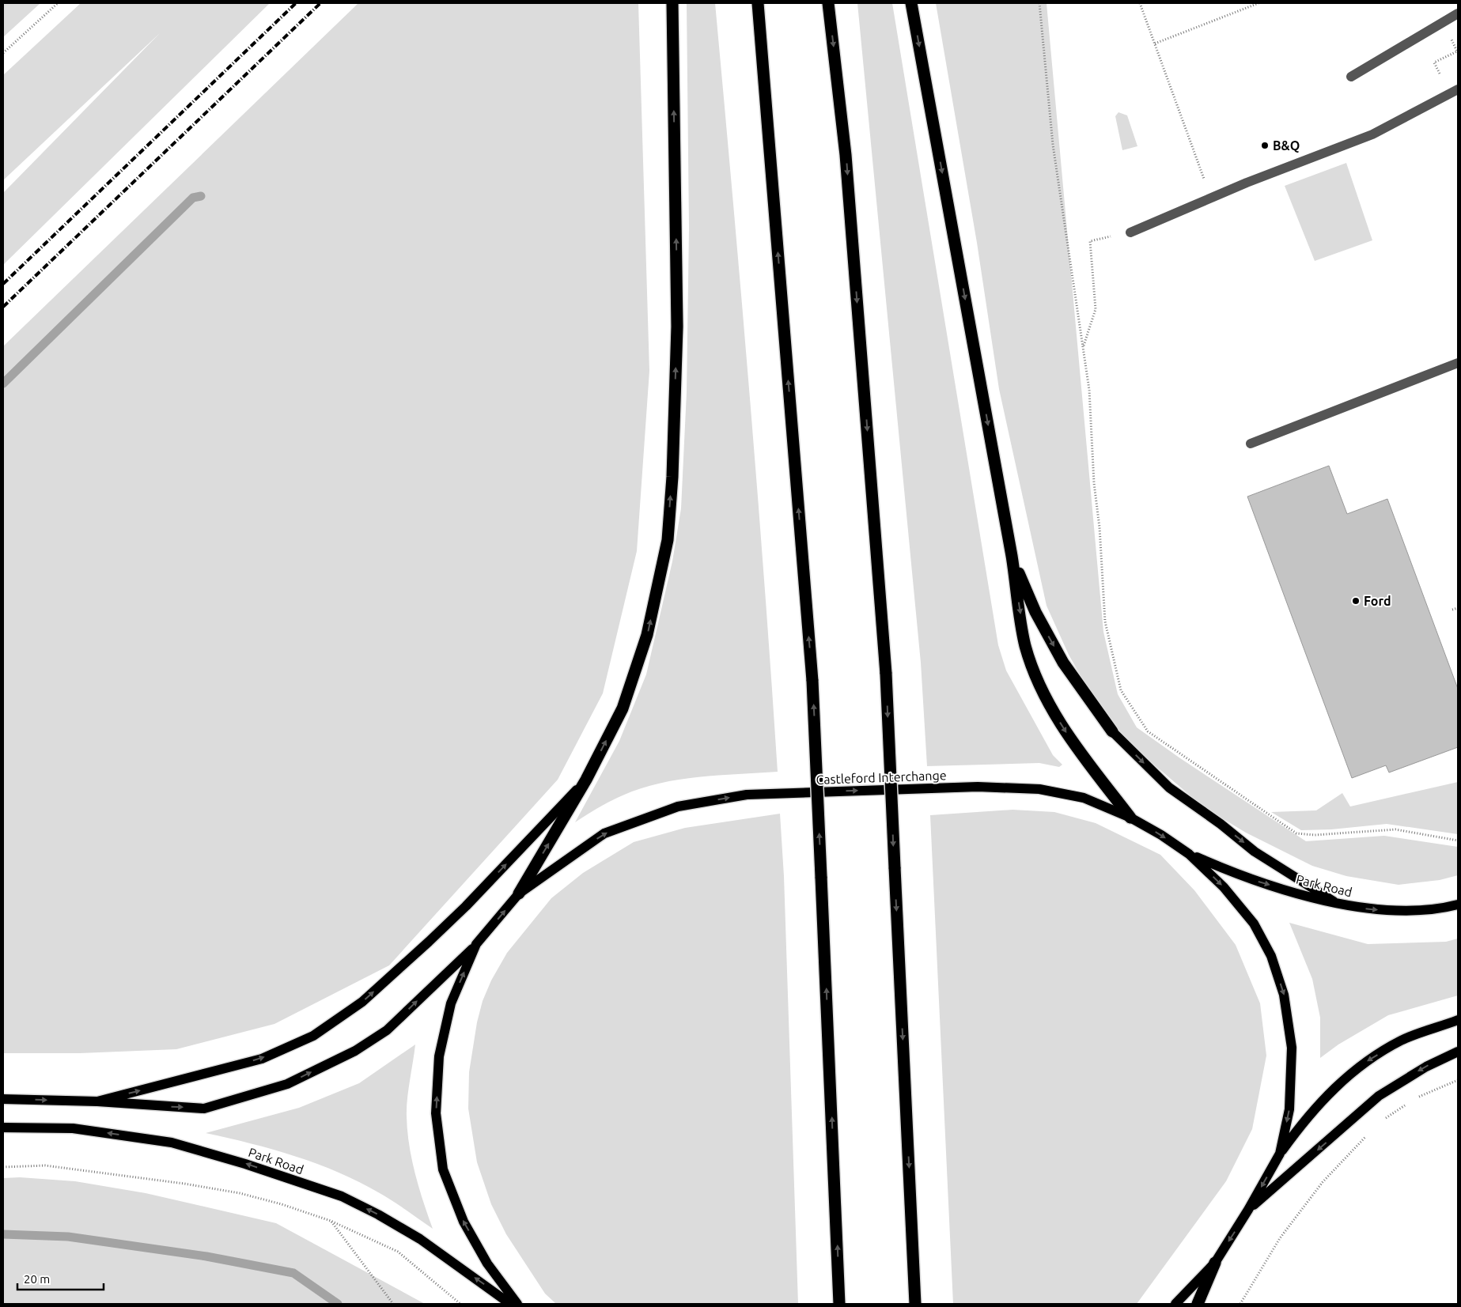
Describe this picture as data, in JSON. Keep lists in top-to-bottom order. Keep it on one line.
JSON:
{"streets":{"main road":["Castleford Interchange","Park Road"]},"crossings":[["Castleford Interchange","Park Road"]],"places":["B&Q","Ford"],"scale_bar":"20 m"}
